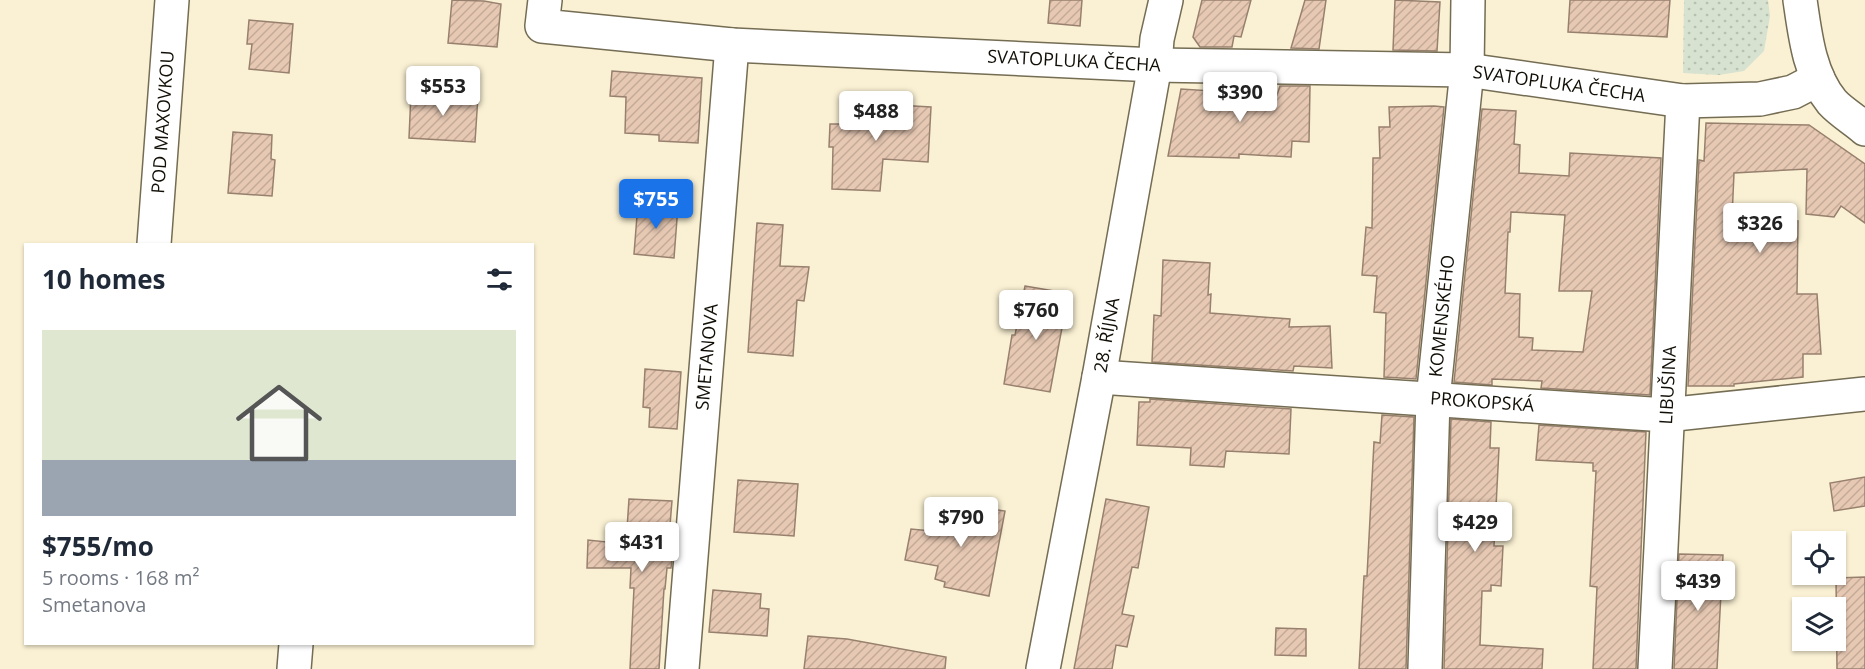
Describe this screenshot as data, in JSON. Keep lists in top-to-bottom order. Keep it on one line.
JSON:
{"streets":{"street":["SVATOPLUKA ČECHA","POD MAXOVKOU","KOMENSKÉHO","28. ŘÍJNA","SMETANOVA","LIBUŠINA","PROKOPSKÁ"]},"crossings":[["SVATOPLUKA ČECHA","KOMENSKÉHO"],["SVATOPLUKA ČECHA","28. ŘÍJNA"],["SVATOPLUKA ČECHA","SMETANOVA"],["SVATOPLUKA ČECHA","LIBUŠINA"],["KOMENSKÉHO","PROKOPSKÁ"],["28. ŘÍJNA","PROKOPSKÁ"],["LIBUŠINA","PROKOPSKÁ"]],"page":{"price":["$553","$390","$488","$755","$326","$760","$790","$429","$431","$439"],"heading":"10 homes","list":[{"name":"$755/mo","note":"5 rooms · 168 m² · Smetanova"}]}}
